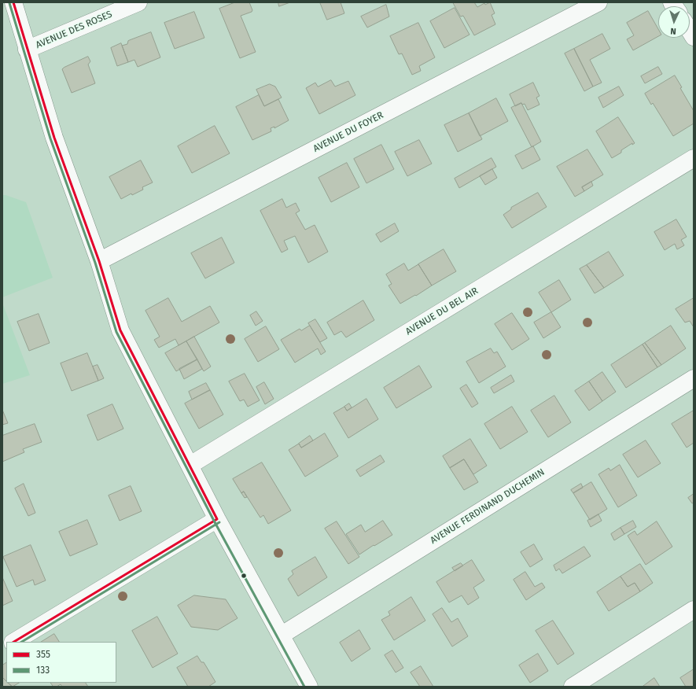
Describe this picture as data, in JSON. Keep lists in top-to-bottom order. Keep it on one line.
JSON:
{"streets":{"street":["AVENUE DES ROSES","AVENUE DU FOYER","AVENUE DU BEL AIR","AVENUE FERDINAND DUCHEMIN"]},"lines":["transit line 355","transit line 133"],"legend":["355","133"],"north":"bottom"}
